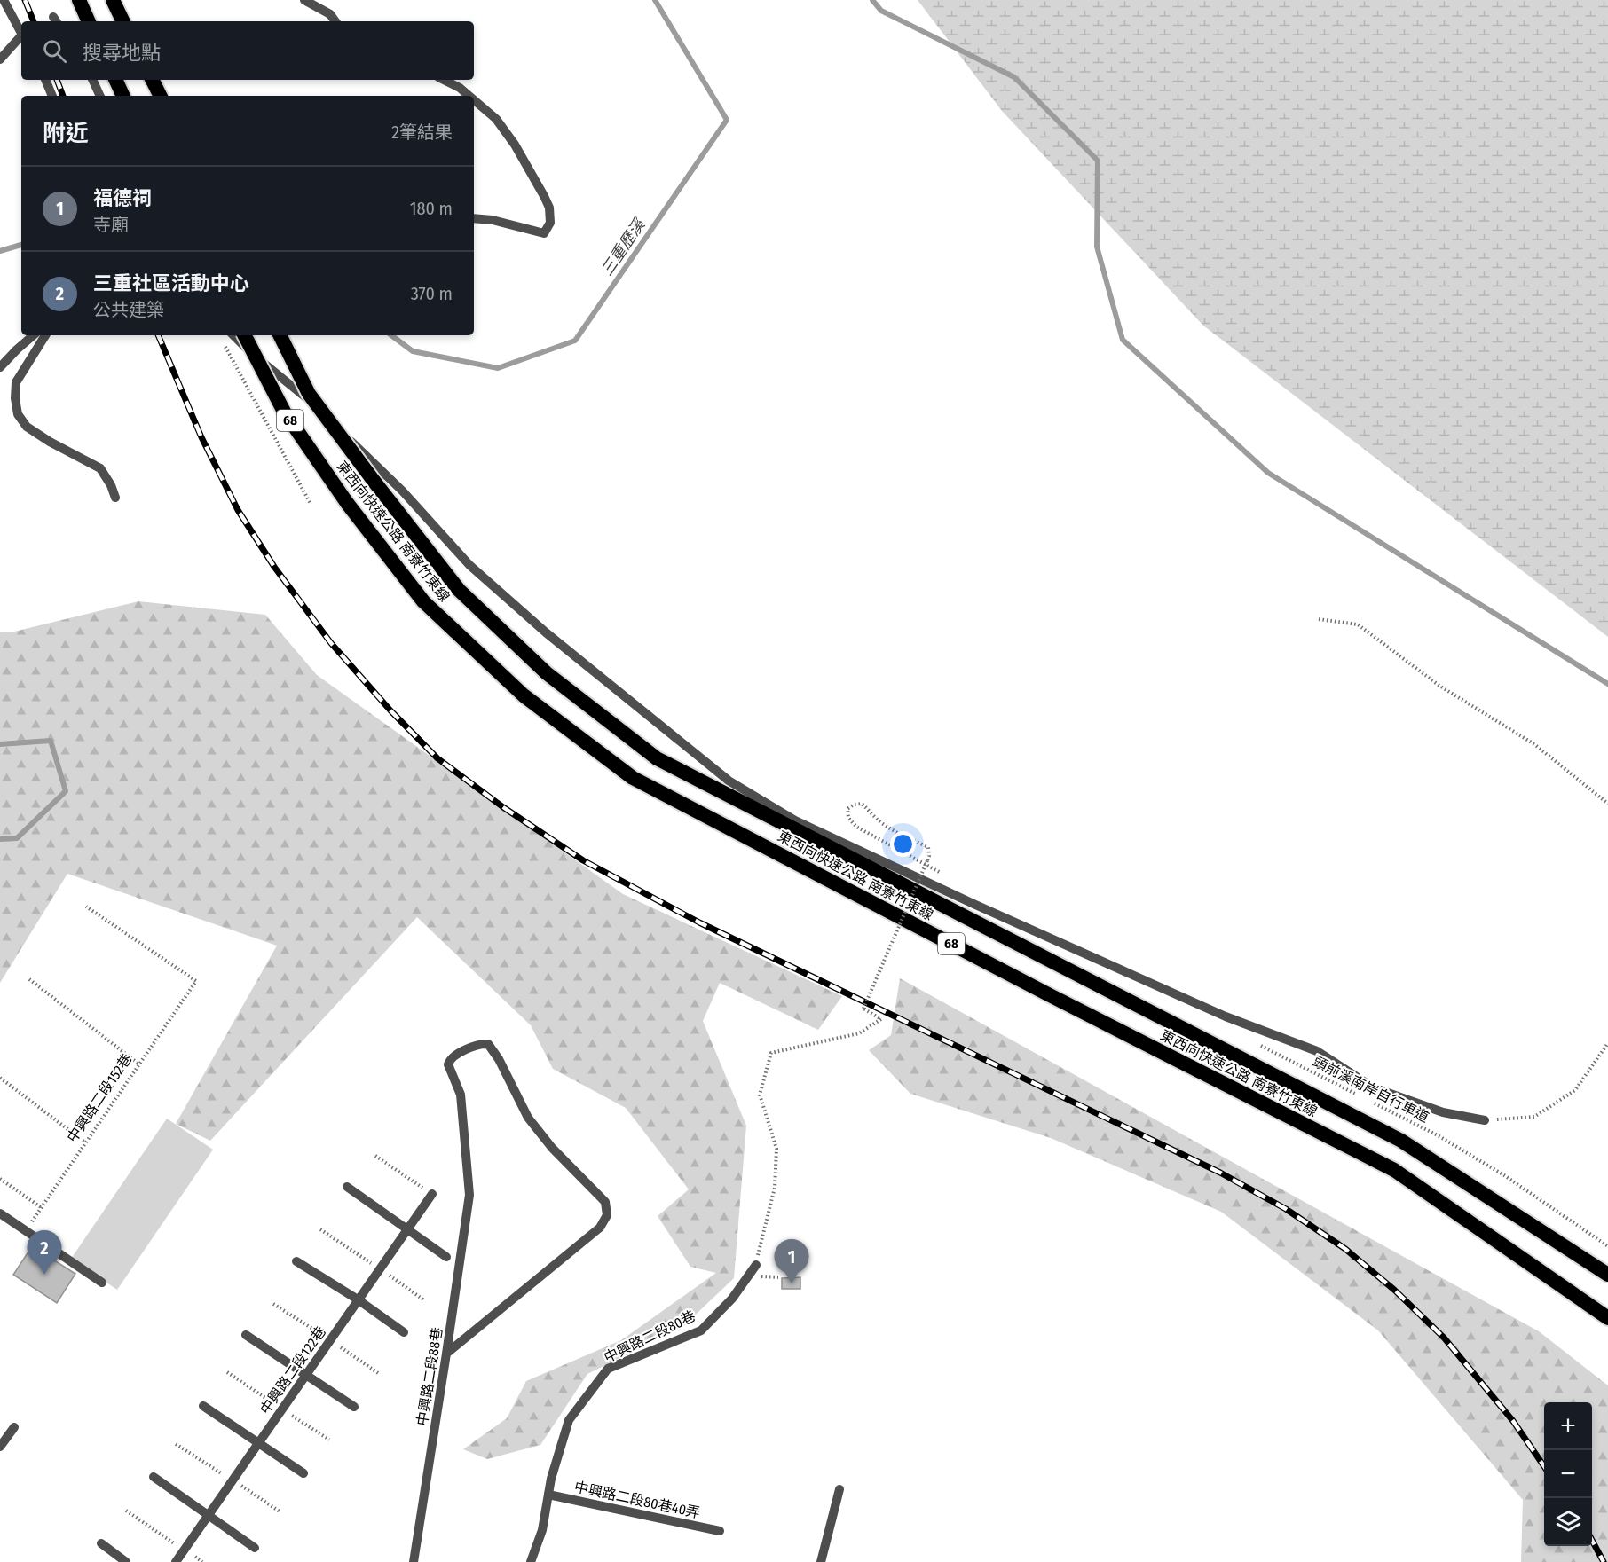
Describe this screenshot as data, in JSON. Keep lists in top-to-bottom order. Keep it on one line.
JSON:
{"streets":{"highway":["68","東西向快速公路 南寮竹東線"],"lane":["中興路二段80巷","中興路二段122巷","中興路二段88巷","中興路二段80巷40弄"],"path":["頭前溪南岸自行車道","中興路二段152巷"]},"crossings":[["中興路二段80巷","中興路二段80巷40弄"]],"water":["三重歷溪"],"page":{"search":"搜尋地點","heading":["附近","2筆結果"],"list":[{"mark":"1","name":"福德祠","note":"寺廟","value":"180 m"},{"mark":"2","name":"三重社區活動中心","note":"公共建築","value":"370 m"}],"pins":["2","1"],"map_buttons":["+","−"]}}
